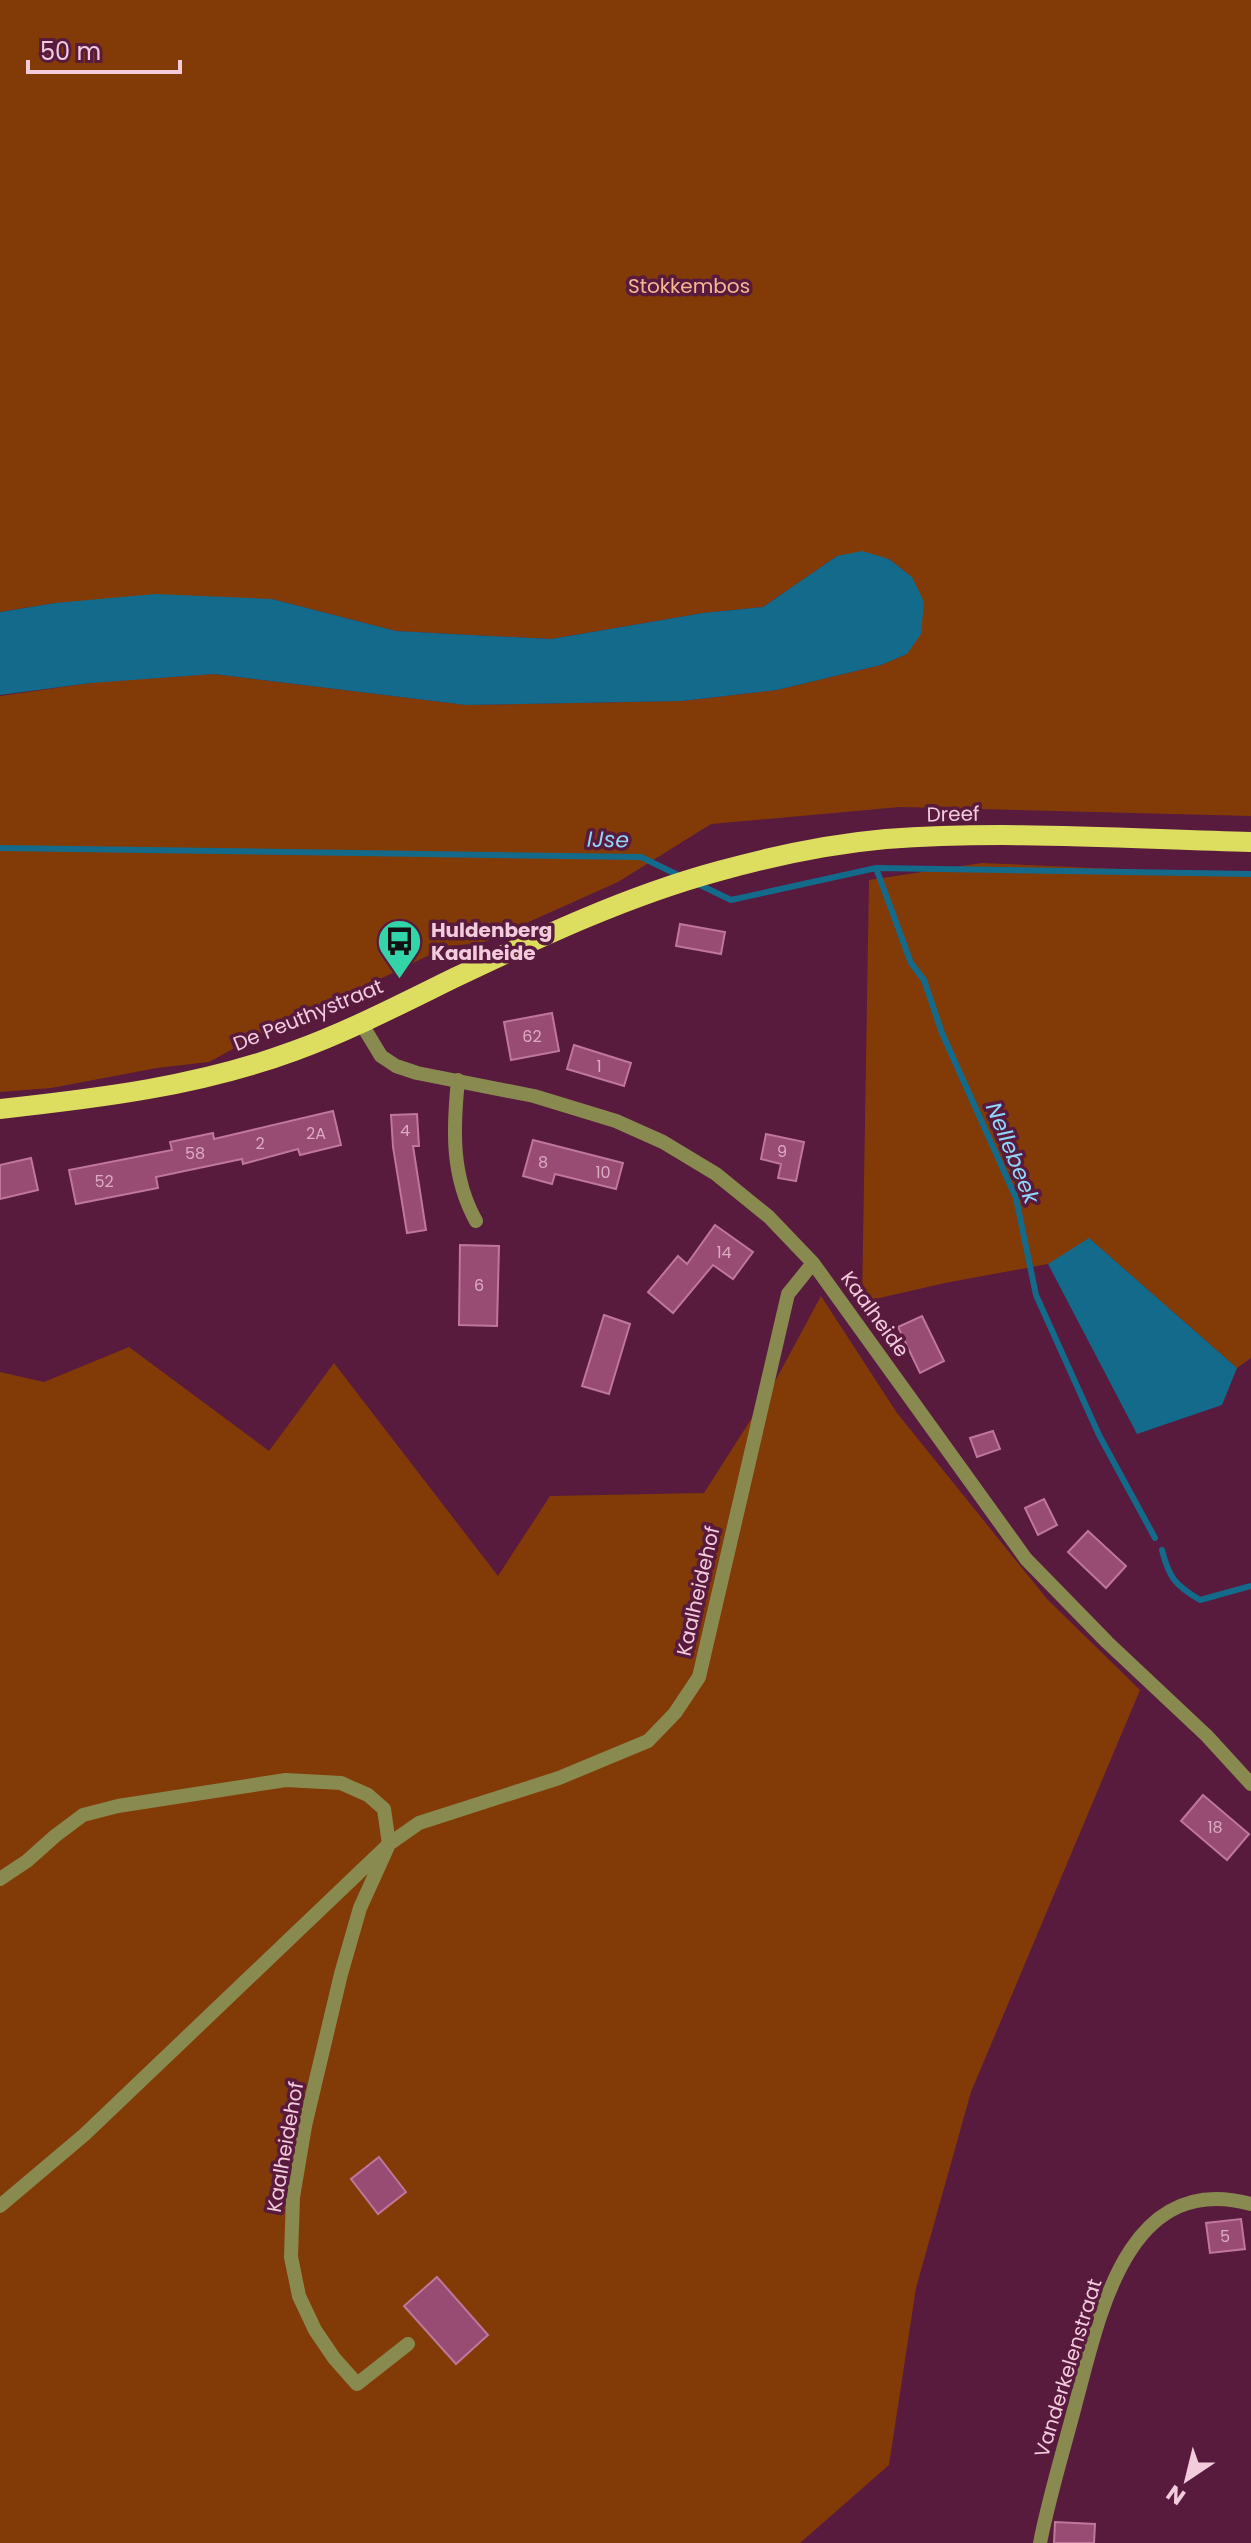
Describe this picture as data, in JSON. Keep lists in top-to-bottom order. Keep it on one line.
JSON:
{"streets":{"main road":["Dreef","De Peuthystraat"],"street":["Kaalheide","Kaalheidehof","Vanderkelenstraat"]},"crossings":[["Dreef","De Peuthystraat"],["De Peuthystraat","Kaalheide"],["Kaalheide","Kaalheidehof"]],"water":["IJse","Nellebeek"],"parks":["Stokkembos"],"places":{"bus stop":["Huldenberg Kaalheide"]},"house_numbers":["62","1","4","2A","2","9","58","8","10","52","14","6","18","5"],"scale_bar":"50 m","north":"bottom left"}
